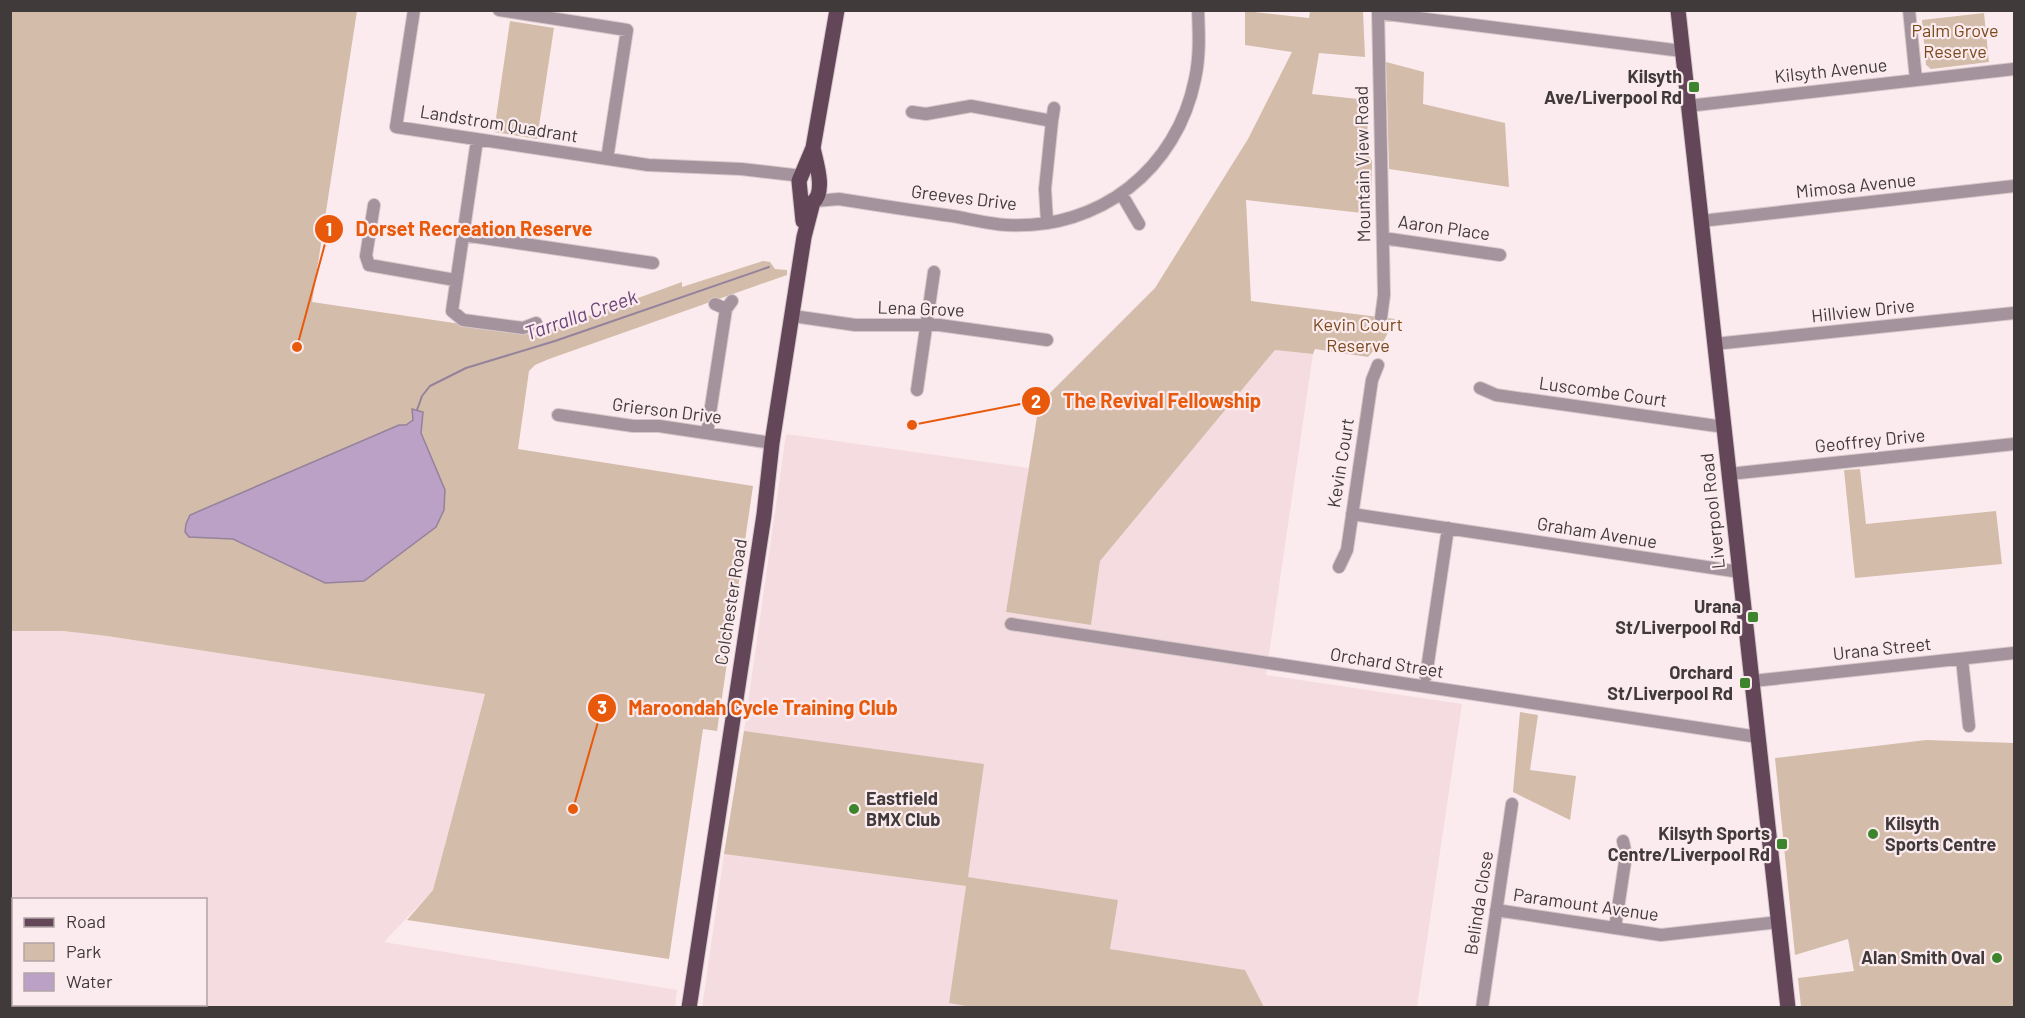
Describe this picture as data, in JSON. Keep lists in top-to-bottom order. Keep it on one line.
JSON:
{"streets":{"main road":["Liverpool Road","Colchester Road"],"street":["Kilsyth Avenue","Landstrom Quadrant","Mountain View Road","Mimosa Avenue","Greeves Drive","Aaron Place","Lena Grove","Hillview Drive","Luscombe Court","Grierson Drive","Geoffrey Drive","Kevin Court","Graham Avenue","Urana Street","Orchard Street","Belinda Close","Paramount Avenue"]},"crossings":[["Kilsyth Avenue","Liverpool Road"],["Landstrom Quadrant","Greeves Drive"],["Landstrom Quadrant","Colchester Road"],["Mountain View Road","Aaron Place"],["Mimosa Avenue","Liverpool Road"],["Greeves Drive","Colchester Road"],["Lena Grove","Colchester Road"],["Hillview Drive","Liverpool Road"],["Luscombe Court","Liverpool Road"],["Grierson Drive","Colchester Road"],["Geoffrey Drive","Liverpool Road"],["Kevin Court","Graham Avenue"],["Liverpool Road","Graham Avenue"],["Liverpool Road","Urana Street"],["Liverpool Road","Orchard Street"],["Liverpool Road","Paramount Avenue"],["Belinda Close","Paramount Avenue"]],"water":["Tarralla Creek"],"parks":["Palm Grove Reserve","Kevin Court Reserve"],"places":{"transit":["Kilsyth Ave/Liverpool Rd","Urana St/Liverpool Rd","Orchard St/Liverpool Rd","Kilsyth Sports Centre/Liverpool Rd"],"other":["Dorset Recreation Reserve","The Revival Fellowship","Maroondah Cycle Training Club","Eastfield BMX Club","Kilsyth Sports Centre","Alan Smith Oval"]},"legend":["Road","Park","Water"]}
